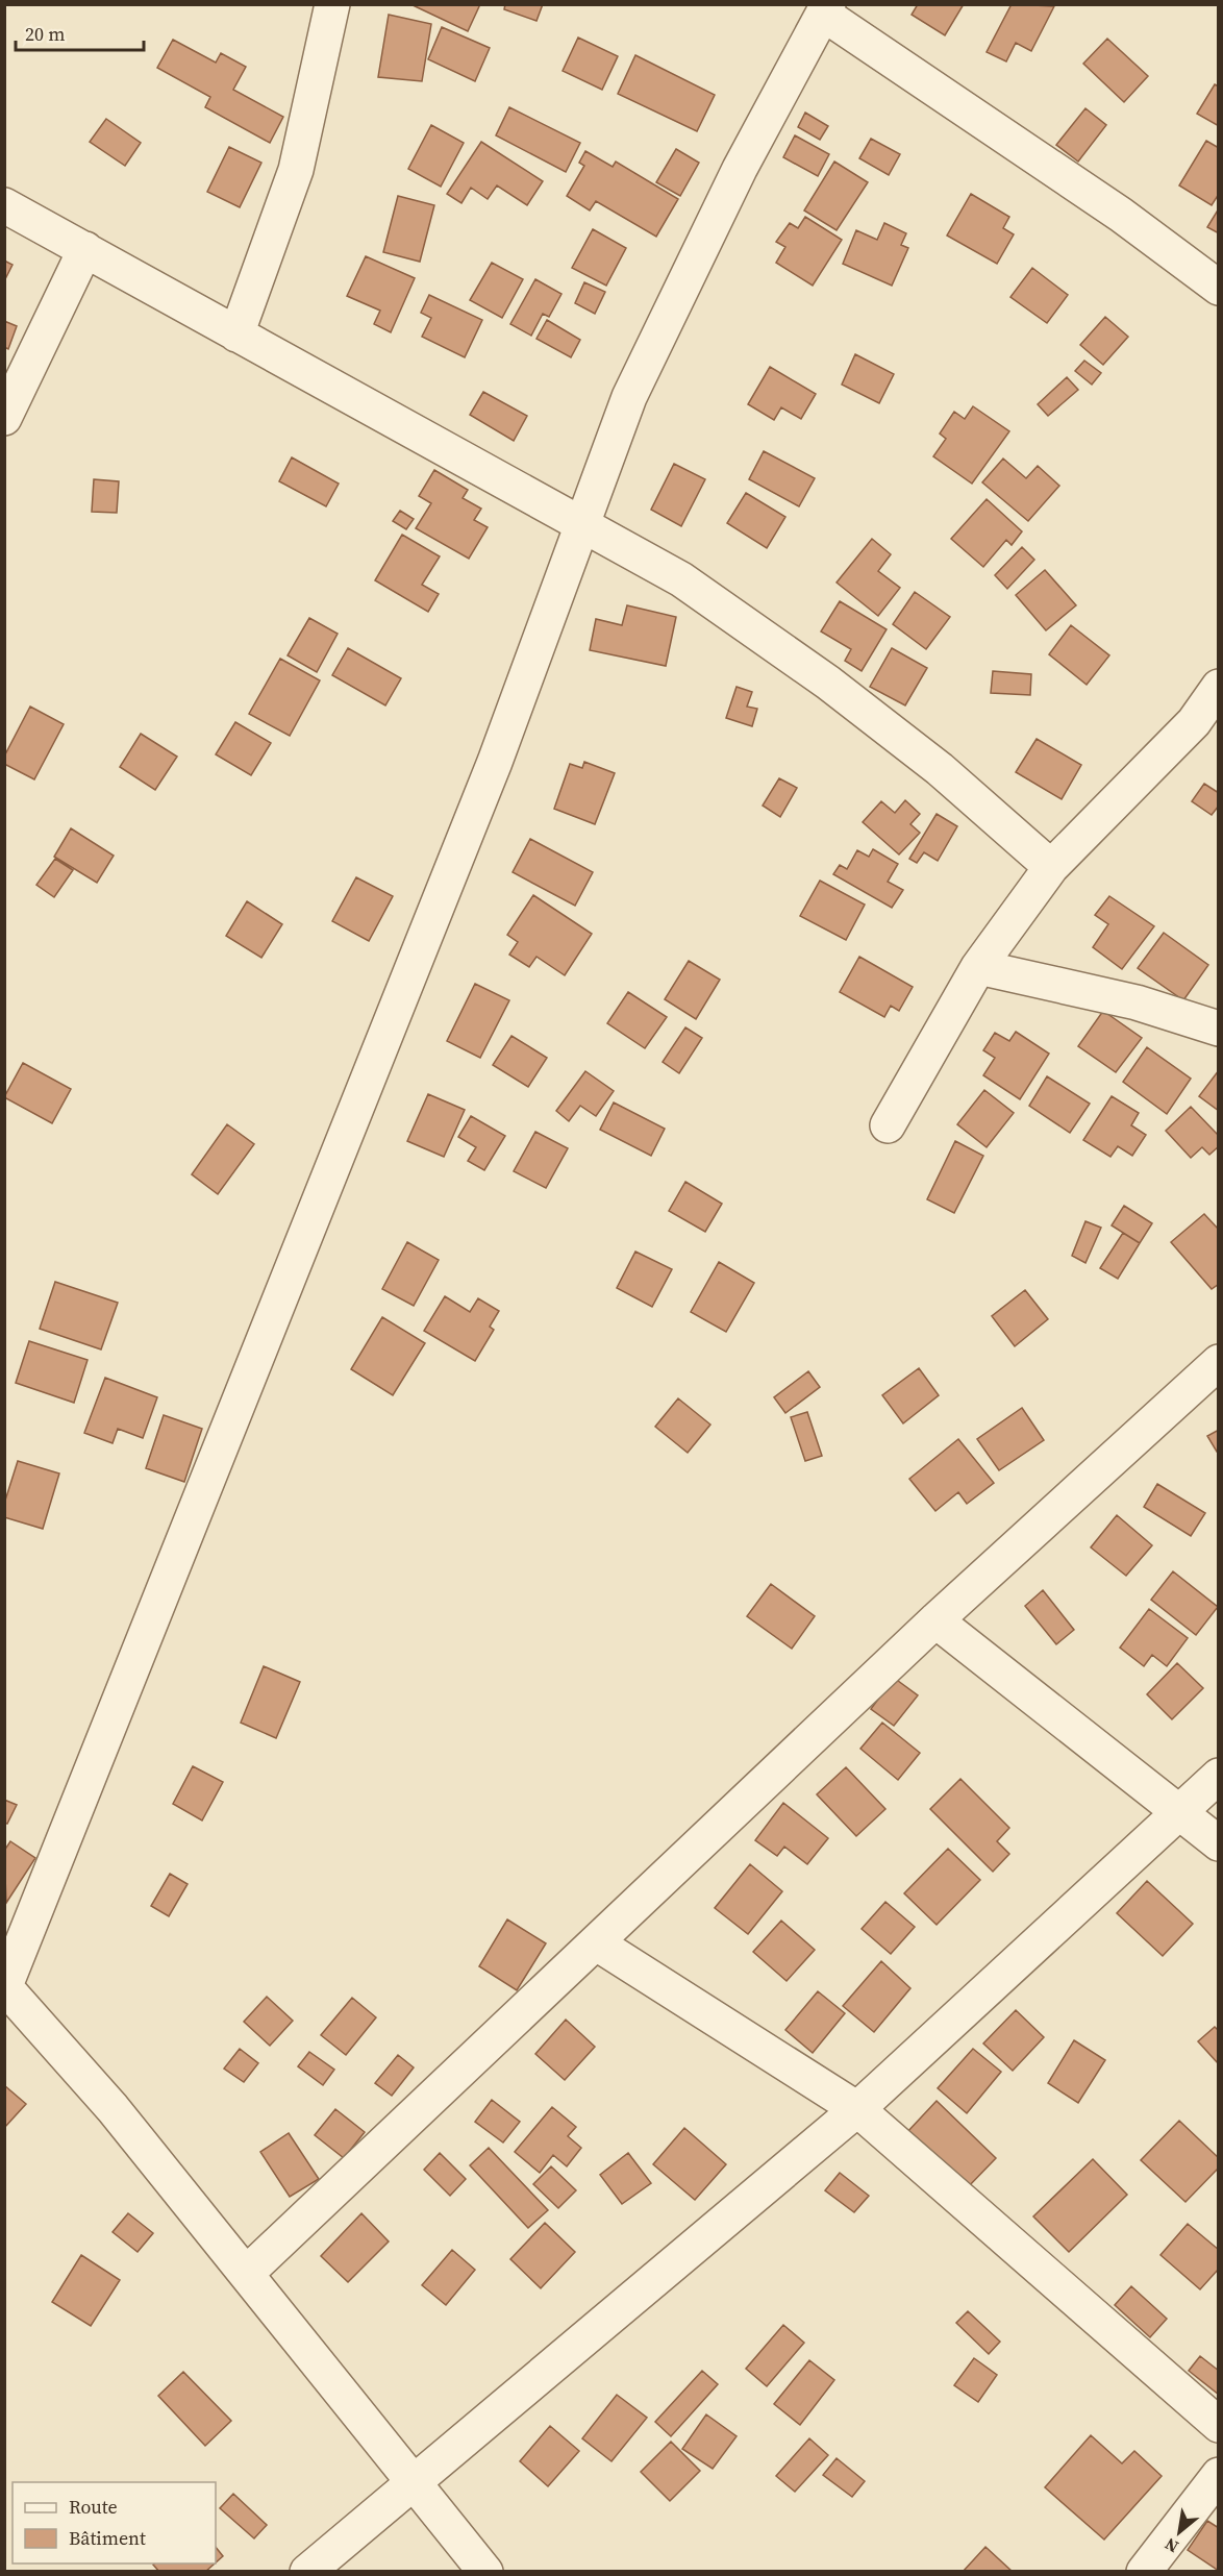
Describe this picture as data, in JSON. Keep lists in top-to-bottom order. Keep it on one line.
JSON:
{"legend":["Route","Bâtiment"],"scale_bar":"20 m","north":"bottom left"}
